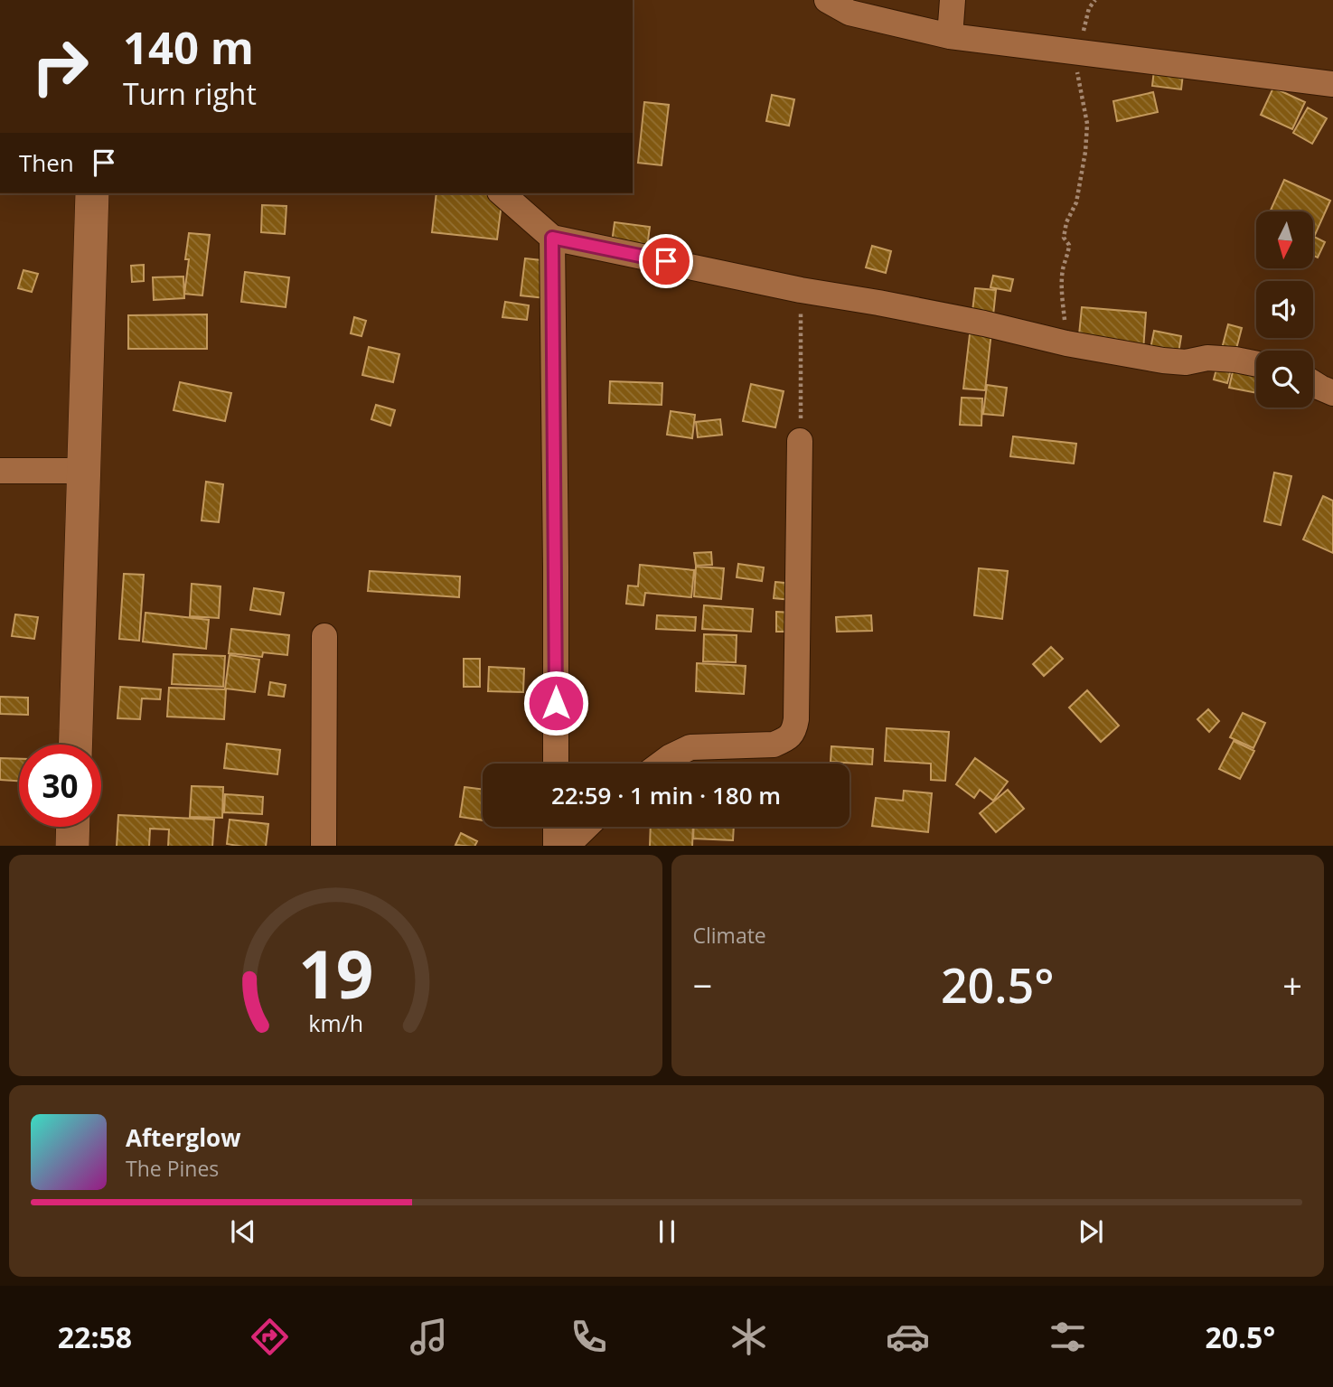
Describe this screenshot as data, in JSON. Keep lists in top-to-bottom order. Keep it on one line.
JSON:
{"north":"bottom","page":{"turn":["140 m","Turn right"],"then":"Then","limit":"30","trip":"22:59 · 1 min · 180 m","tile":"Climate","heat":["−","20.5°","+"],"song":["Afterglow","The Pines"],"tabs":["22:58","20.5°"],"gauge":["19","km/h"]}}
